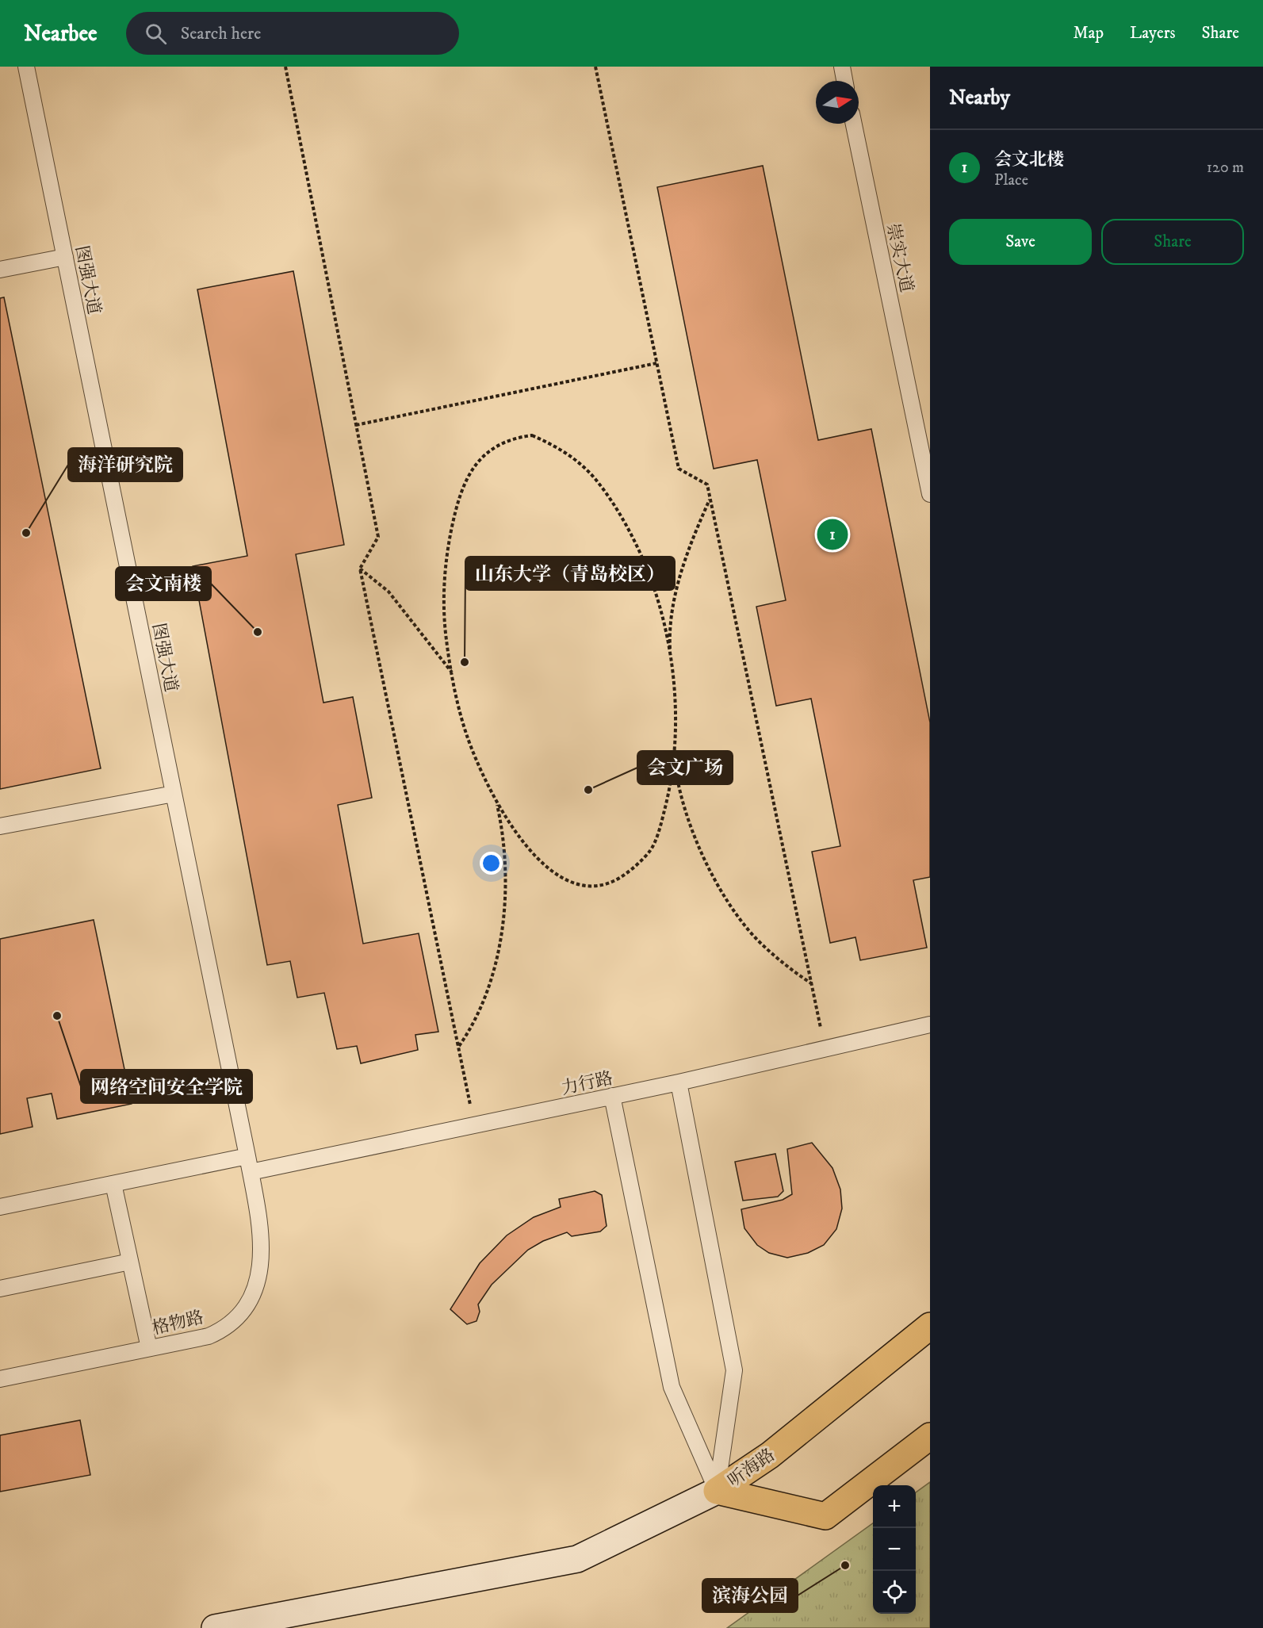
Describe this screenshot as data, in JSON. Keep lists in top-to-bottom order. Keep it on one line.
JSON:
{"streets":{"main road":["听海路"],"lane":["崇实大道","图强大道","力行路","格物路"]},"crossings":[["图强大道","力行路"],["图强大道","格物路"],["力行路","格物路"]],"places":["海洋研究院","会文南楼","山东大学（青岛校区）","会文广场","网络空间安全学院","滨海公园"],"north":"right","page":{"header":"Nearbee","search":"Search here","nav":["Map","Layers","Share"],"heading":"Nearby","list":[{"mark":"1","name":"会文北楼","note":"Place","value":"120 m"}],"buttons":["Save","Share"],"pins":"1","map_buttons":["+","−"]}}
